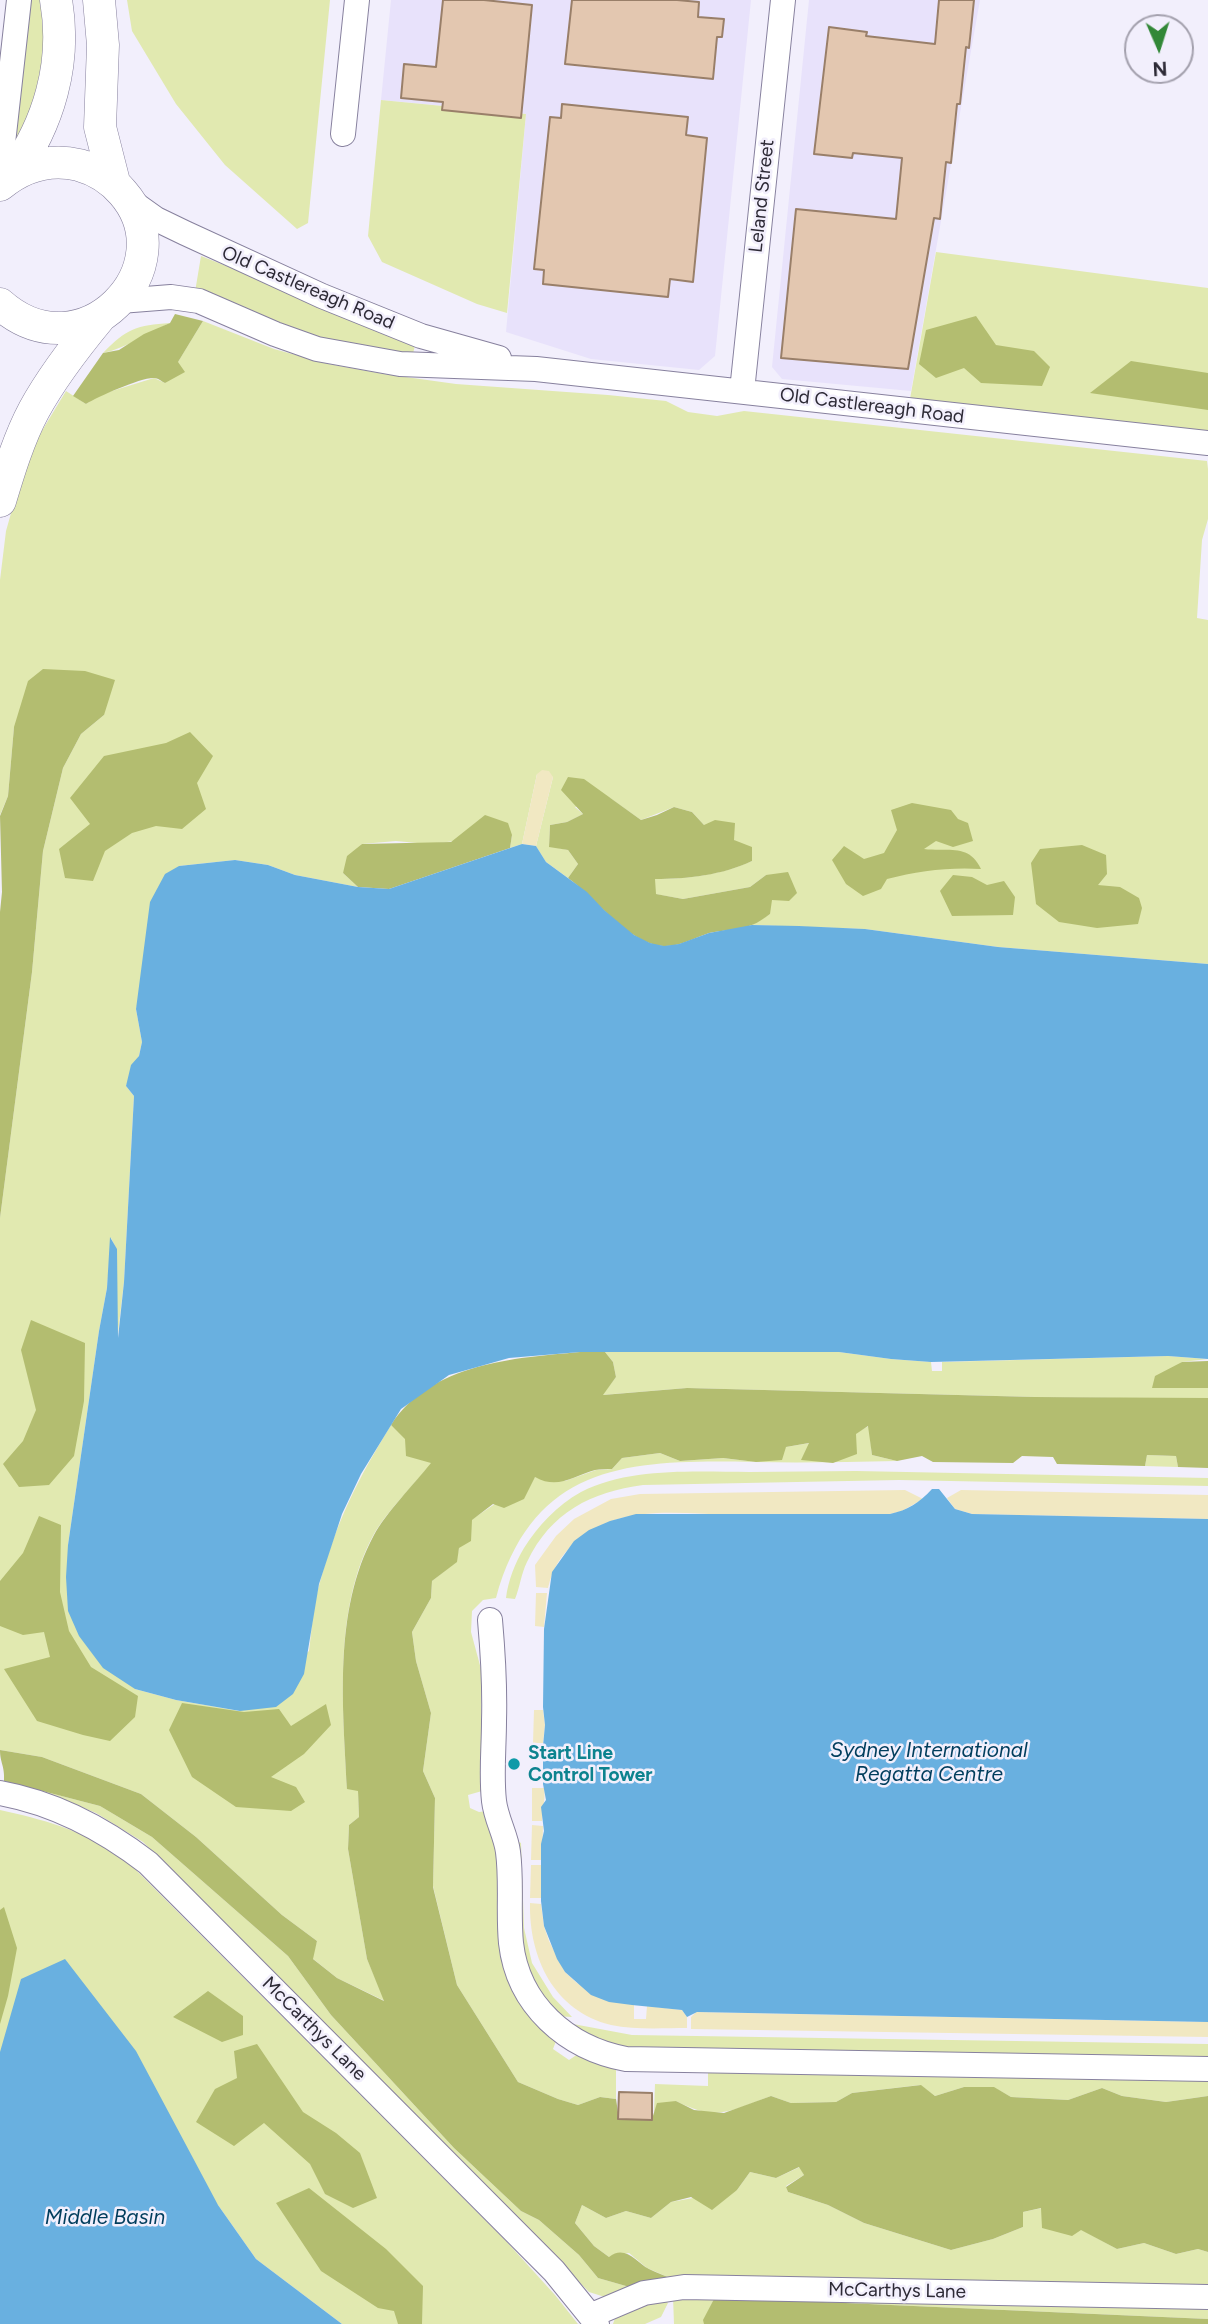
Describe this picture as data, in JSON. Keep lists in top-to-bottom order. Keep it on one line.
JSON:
{"streets":{"street":["Leland Street","Old Castlereagh Road","McCarthys Lane"]},"crossings":[["Leland Street","Old Castlereagh Road"]],"water":["Sydney International Regatta Centre","Middle Basin"],"places":["Start Line Control Tower"],"north":"bottom"}
